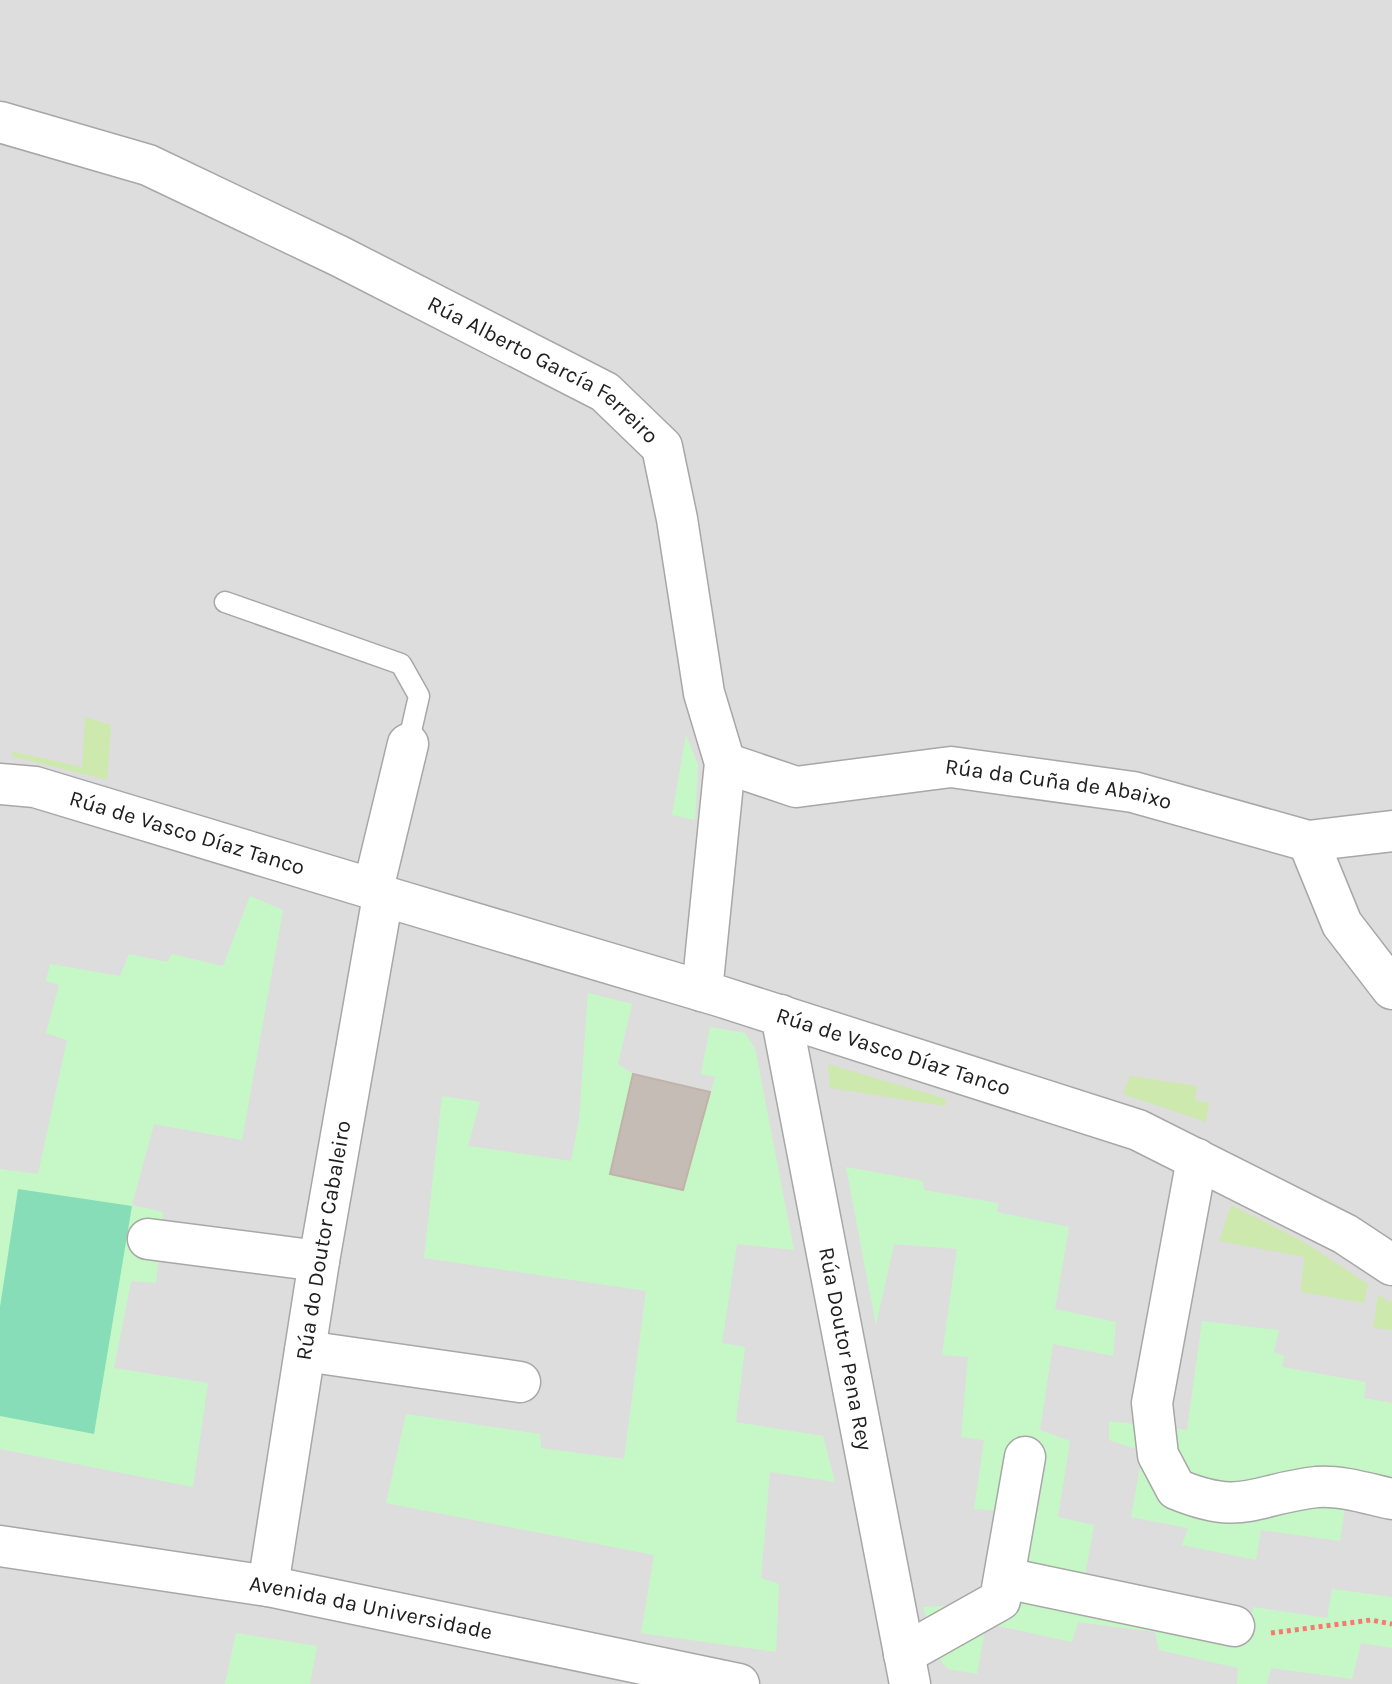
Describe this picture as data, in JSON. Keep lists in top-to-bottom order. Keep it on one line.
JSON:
{"streets":{"street":["Rúa Alberto García Ferreiro","Rúa da Cuña de Abaixo","Rúa de Vasco Díaz Tanco","Rúa do Doutor Cabaleiro","Rúa Doutor Pena Rey","Avenida da Universidade"]},"crossings":[["Rúa Alberto García Ferreiro","Rúa da Cuña de Abaixo"],["Rúa Alberto García Ferreiro","Rúa de Vasco Díaz Tanco"],["Rúa de Vasco Díaz Tanco","Rúa do Doutor Cabaleiro"],["Rúa de Vasco Díaz Tanco","Rúa Doutor Pena Rey"],["Rúa do Doutor Cabaleiro","Avenida da Universidade"]]}
